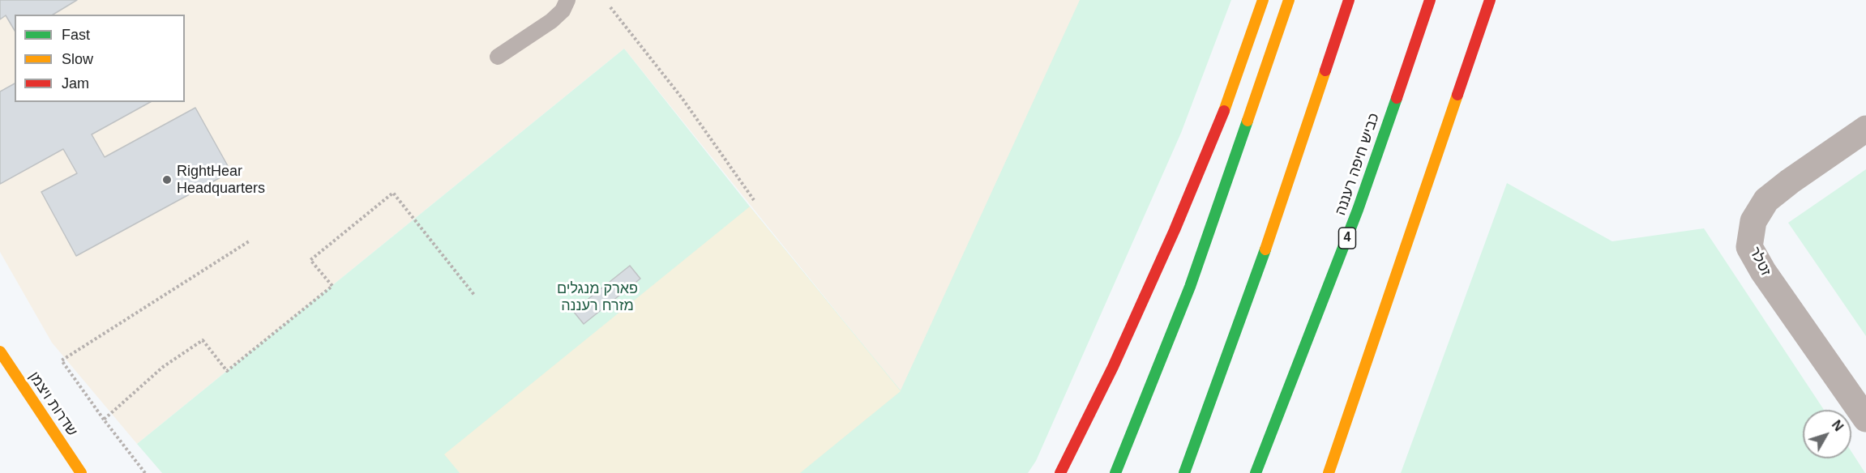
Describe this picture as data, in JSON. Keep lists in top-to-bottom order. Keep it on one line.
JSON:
{"streets":{"main road":["כביש חיפה רעננה","4","שדרות ויצמן"],"street":["זטלר"]},"parks":["פארק מנגלים מזרח רעננה"],"places":["RightHear Headquarters"],"legend":["Fast","Slow","Jam"],"north":"top right"}
